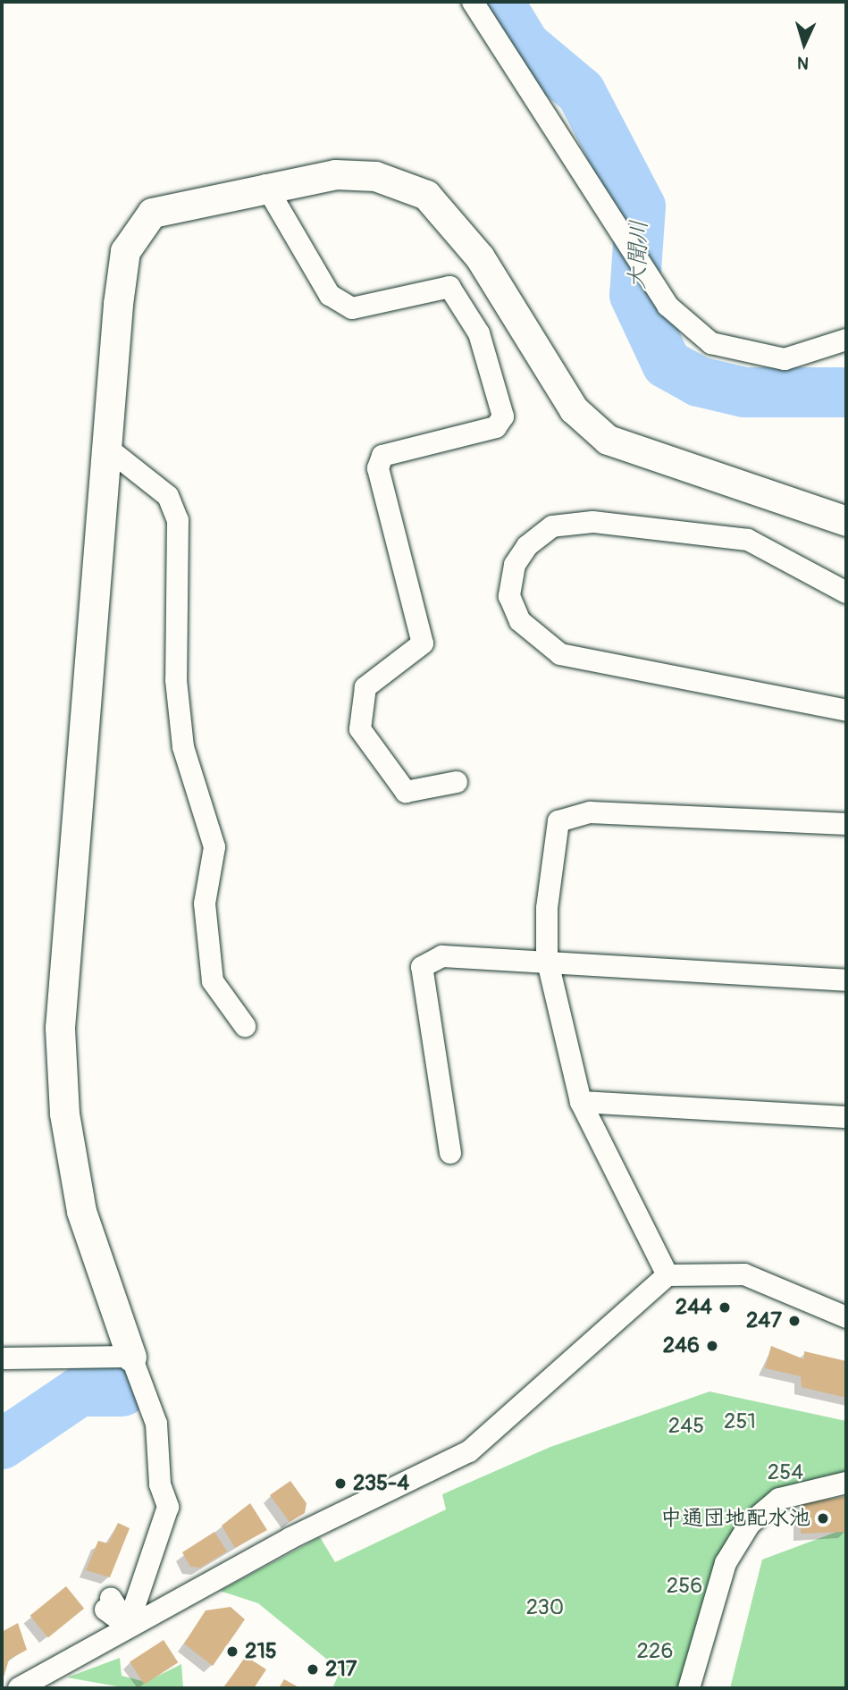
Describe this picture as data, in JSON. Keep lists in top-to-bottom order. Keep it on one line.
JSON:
{"water":["大聞川"],"parks":["251","245","254","256","230","226"],"places":["244","247","246","235-4","中通団地配水池","215","217"],"north":"bottom"}
